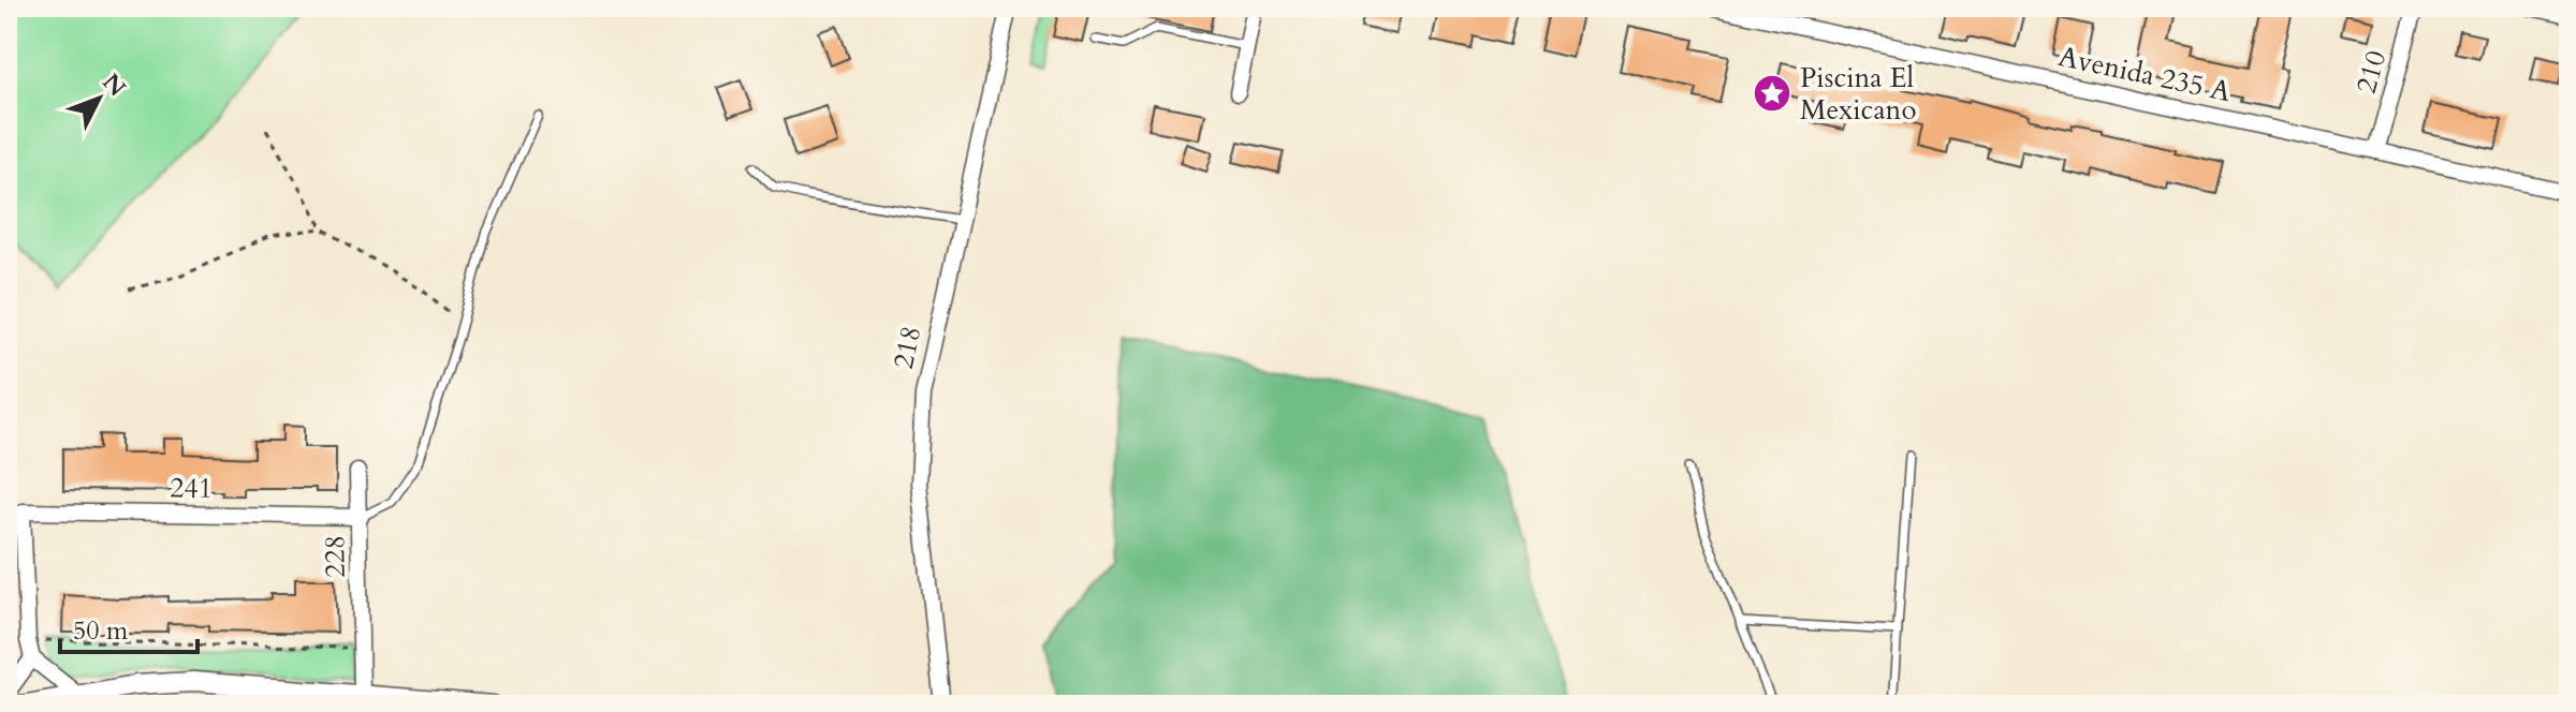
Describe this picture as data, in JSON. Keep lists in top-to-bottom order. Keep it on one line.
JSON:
{"streets":{"street":["210","Avenida 235 A","218","241","228"]},"crossings":[["210","Avenida 235 A"],["241","228"]],"places":{"place":["Piscina El Mexicano"]},"scale_bar":"50 m","north":"top right"}
